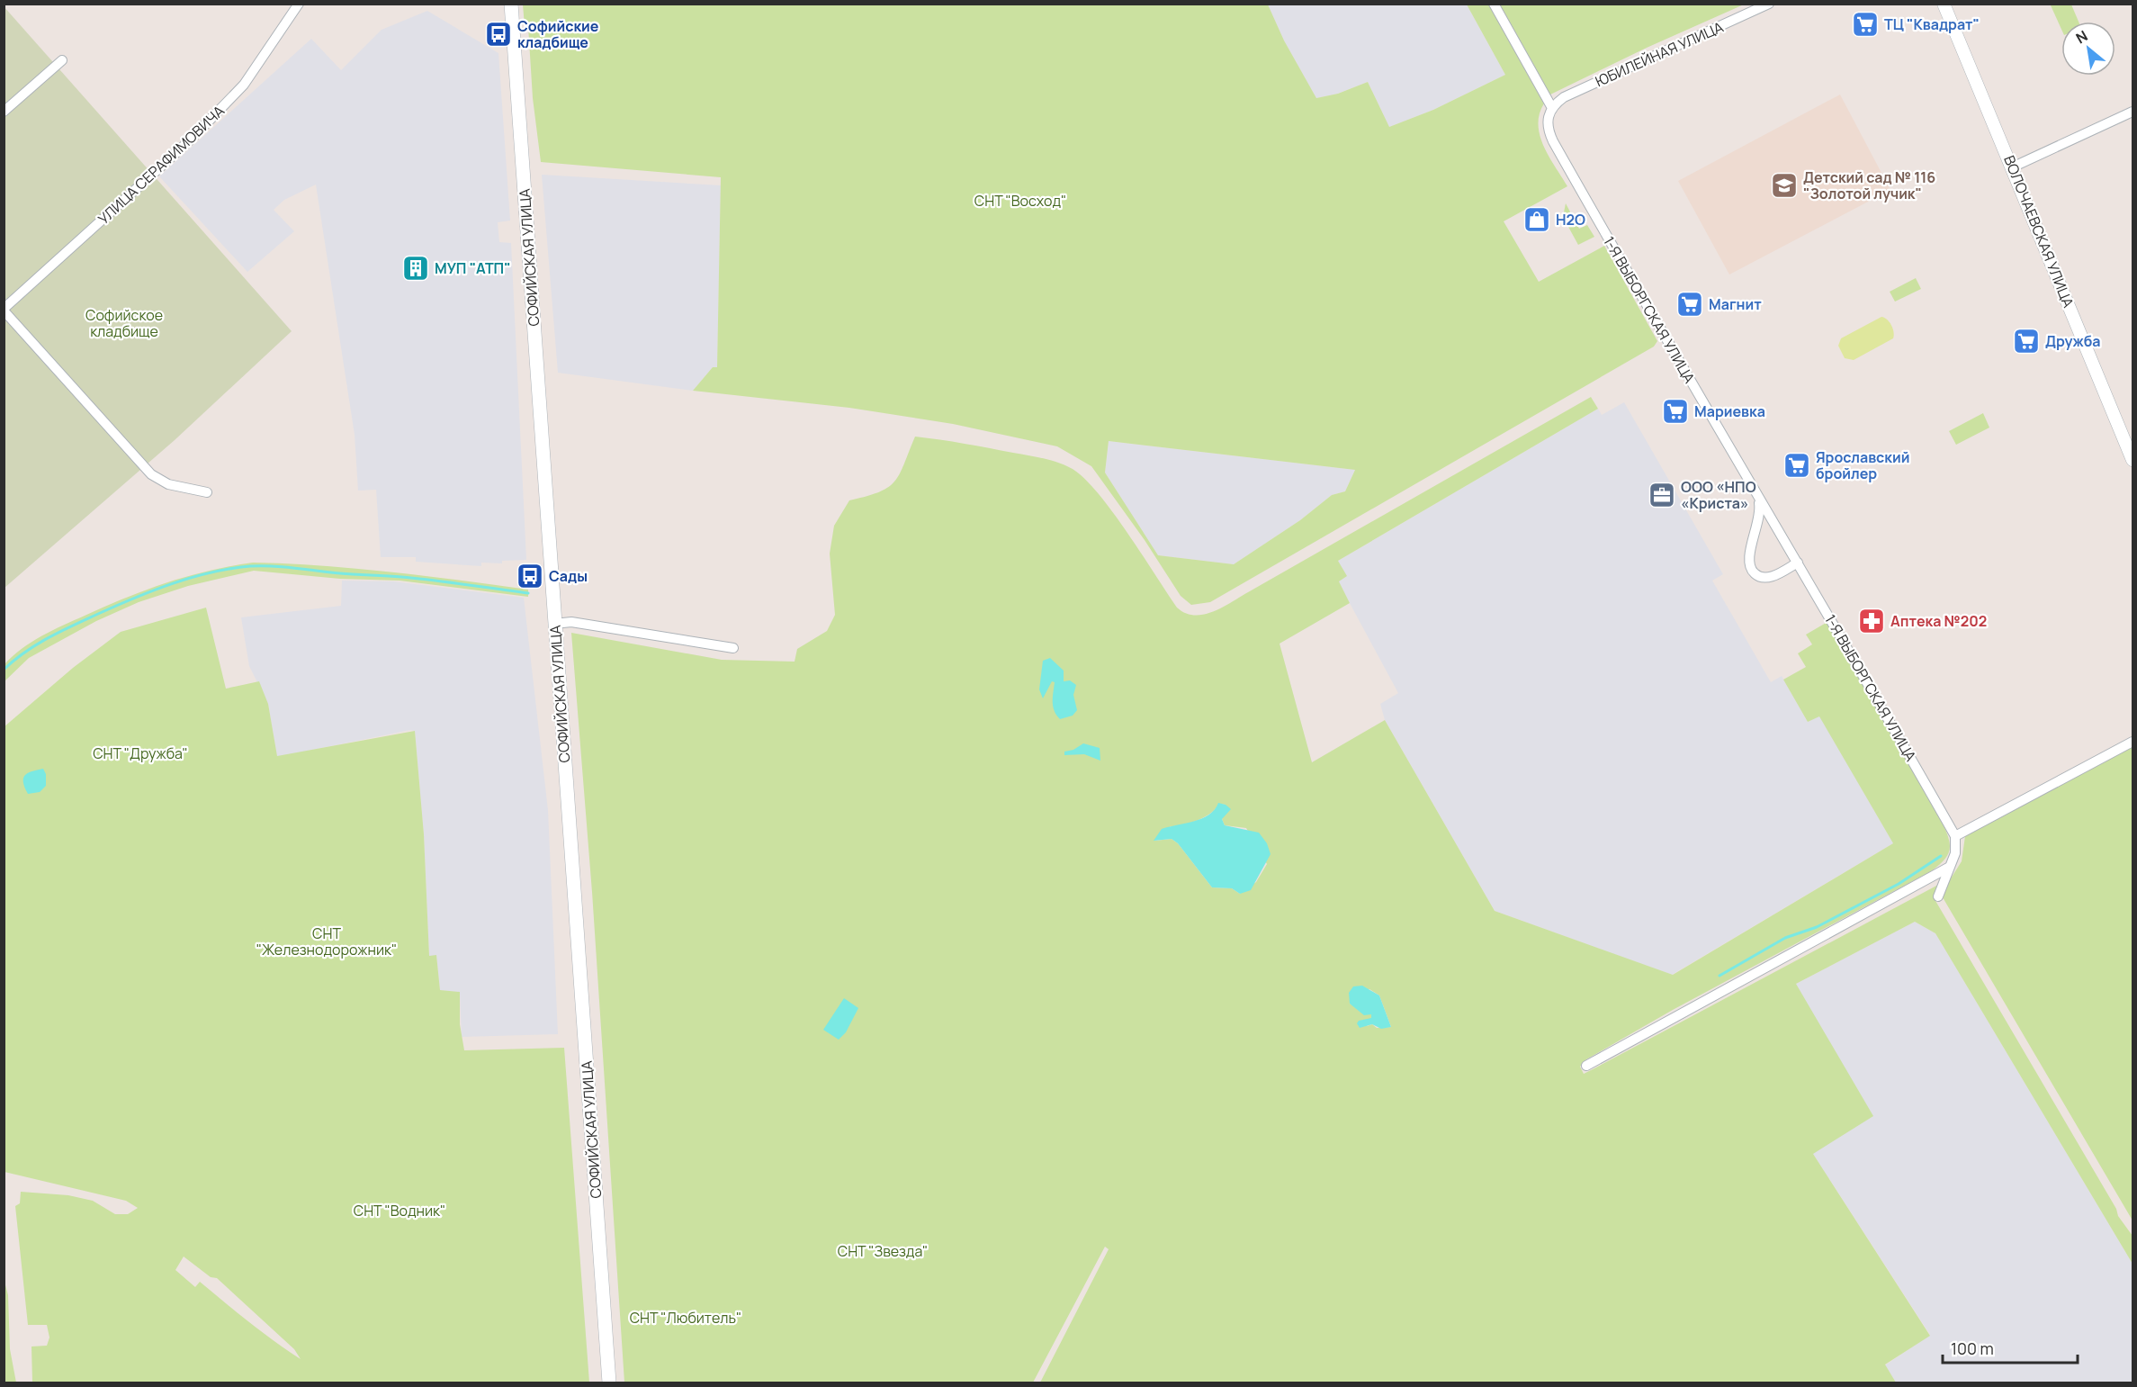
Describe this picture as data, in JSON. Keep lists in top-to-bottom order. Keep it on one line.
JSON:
{"streets":{"main road":["СОФИЙСКАЯ УЛИЦА"],"street":["ЮБИЛЕЙНАЯ УЛИЦА","УЛИЦА СЕРАФИМОВИЧА","ВОЛОЧАЕВСКАЯ УЛИЦА","1-Я ВЫБОРГСКАЯ УЛИЦА"]},"crossings":[["ЮБИЛЕЙНАЯ УЛИЦА","1-Я ВЫБОРГСКАЯ УЛИЦА"]],"parks":["СНТ \"Восход\"","Софийское кладбище","СНТ \"Дружба\"","СНТ \"Железнодорожник\"","СНТ \"Водник\"","СНТ \"Звезда\"","СНТ \"Любитель\""],"places":{"supermarket":["ТЦ \"Квадрат\"","Магнит","Дружба","Мариевка","Ярославский бройлер"],"bus stop":["Софийские кладбище","Сады"],"school or university":["Детский сад № 116 \"Золотой лучик\""],"shop":["H2O"],"building":["МУП \"АТП\""],"office":["ООО «НПО «Криста»"],"pharmacy":["Аптека №202"]},"scale_bar":"100 m","north":"top left"}
